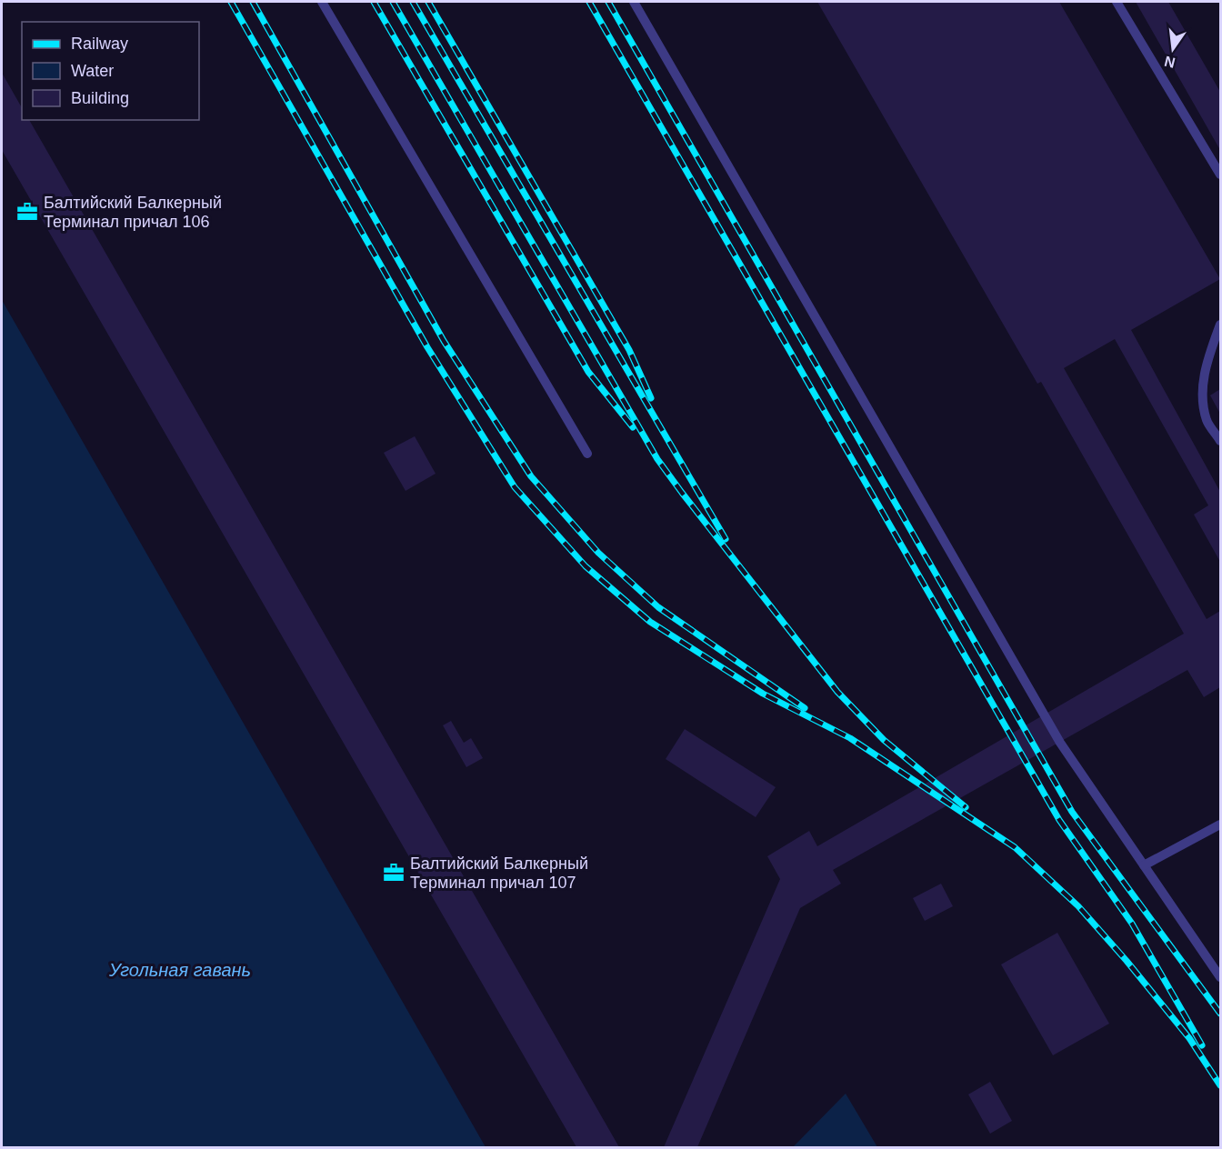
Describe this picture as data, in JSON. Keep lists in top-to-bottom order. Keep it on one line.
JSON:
{"water":["Угольная гавань"],"places":{"office":["Балтийский Балкерный Терминал причал 106","Балтийский Балкерный Терминал причал 107"]},"legend":["Railway","Water","Building"],"north":"bottom"}
